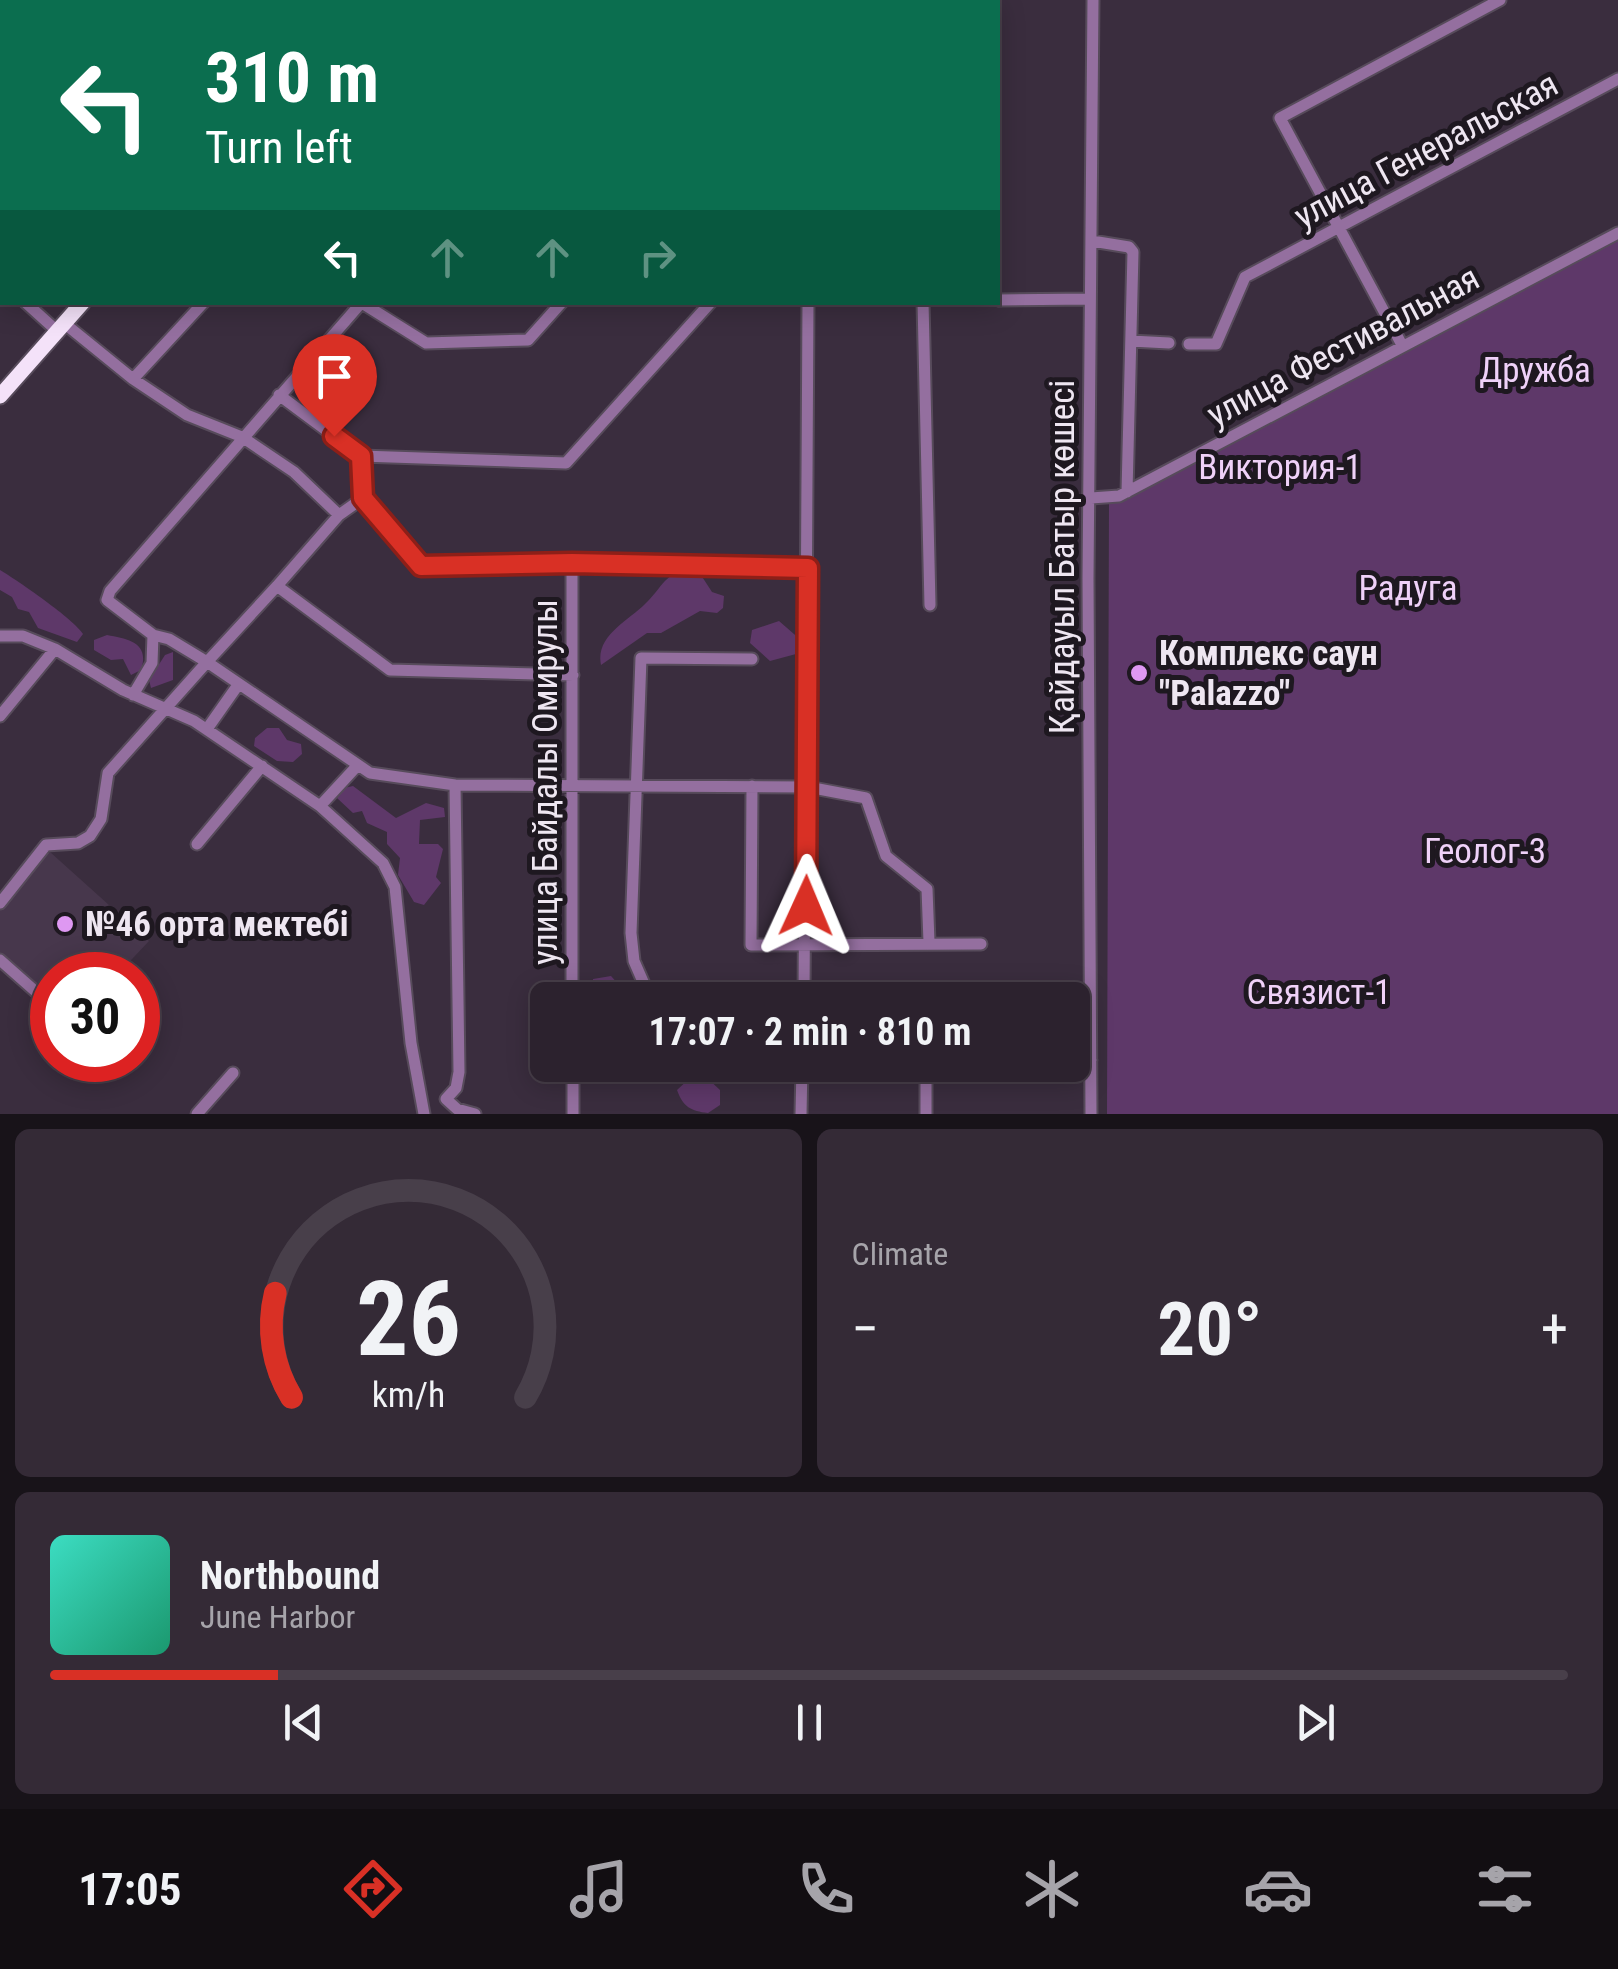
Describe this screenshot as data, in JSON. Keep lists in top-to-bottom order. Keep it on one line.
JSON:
{"streets":{"street":["улица Генеральская","улица Фестивальная","Қайдауыл Батыр көшесі","улица Байдалы Омирулы"]},"crossings":[["улица Фестивальная","Қайдауыл Батыр көшесі"]],"parks":["Дружба","Виктория-1","Радуга","Геолог-3","Связист-1"],"places":["Комплекс саун \"Palazzo\"","№46 орта мектебі"],"page":{"turn":["310 m","Turn left"],"limit":"30","trip":"17:07 · 2 min · 810 m","tile":"Climate","heat":["−","20°","+"],"song":["Northbound","June Harbor"],"tabs":"17:05","gauge":["26","km/h"]}}
